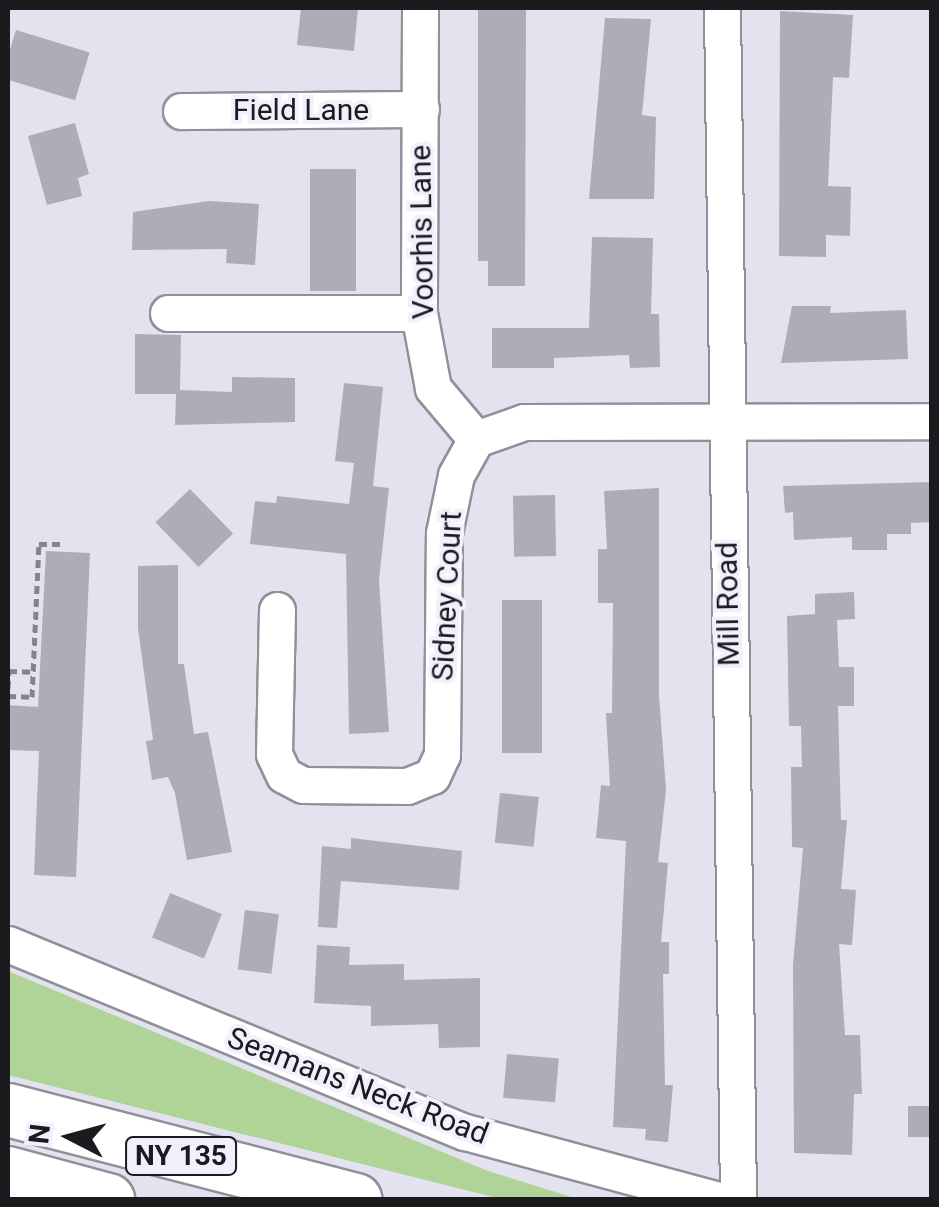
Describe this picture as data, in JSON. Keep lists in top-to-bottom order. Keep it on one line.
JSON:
{"streets":{"highway":["NY 135"],"street":["Field Lane","Voorhis Lane","Sidney Court","Mill Road","Seamans Neck Road"]},"crossings":[["Field Lane","Voorhis Lane"],["Voorhis Lane","Sidney Court"]],"north":"left"}
